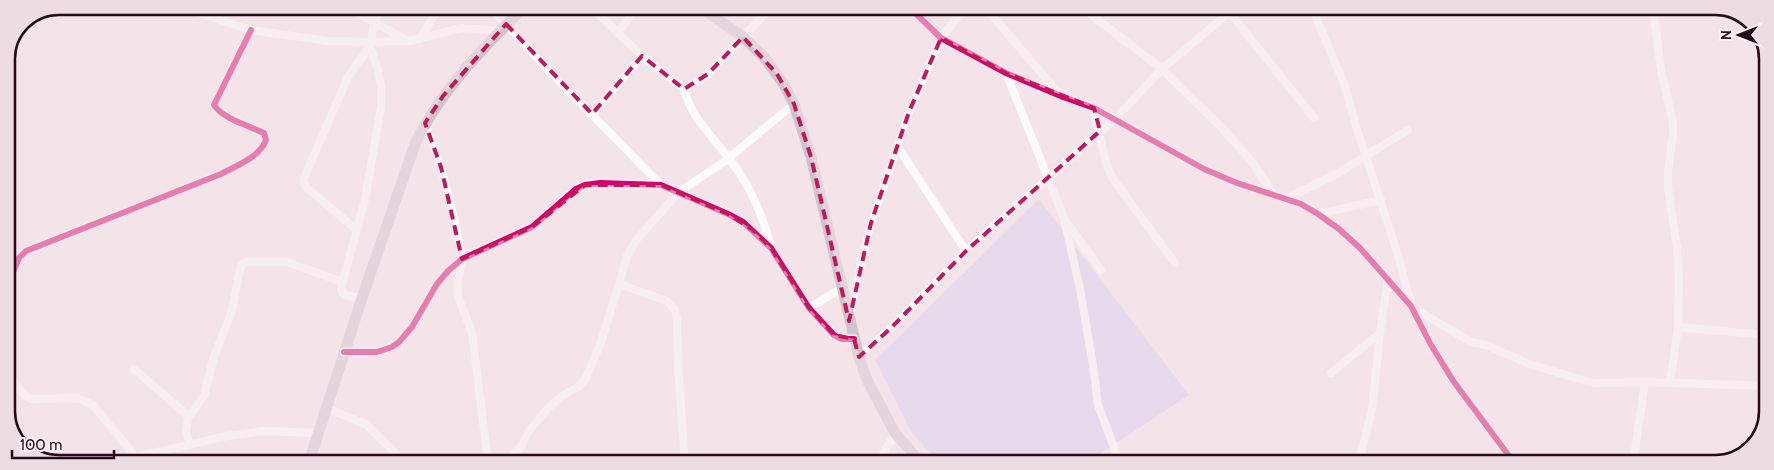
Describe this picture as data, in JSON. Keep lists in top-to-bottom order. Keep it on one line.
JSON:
{"scale_bar":"100 m","north":"left"}
